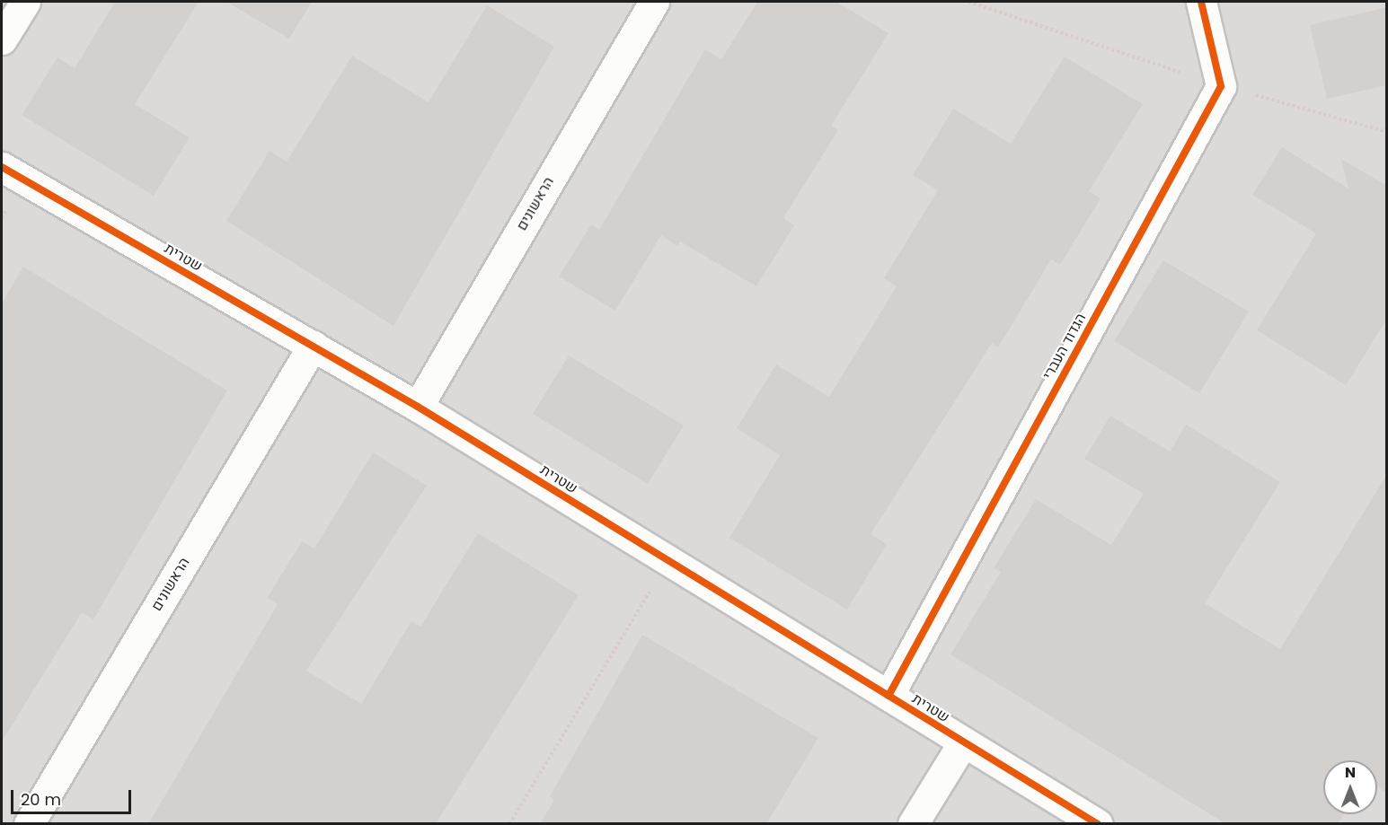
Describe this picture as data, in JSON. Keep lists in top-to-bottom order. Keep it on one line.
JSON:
{"streets":{"street":["הראשונים","שטרית","הגדוד העברי"]},"crossings":[["הראשונים","שטרית"],["שטרית","הגדוד העברי"]],"scale_bar":"20 m","north":"top"}
